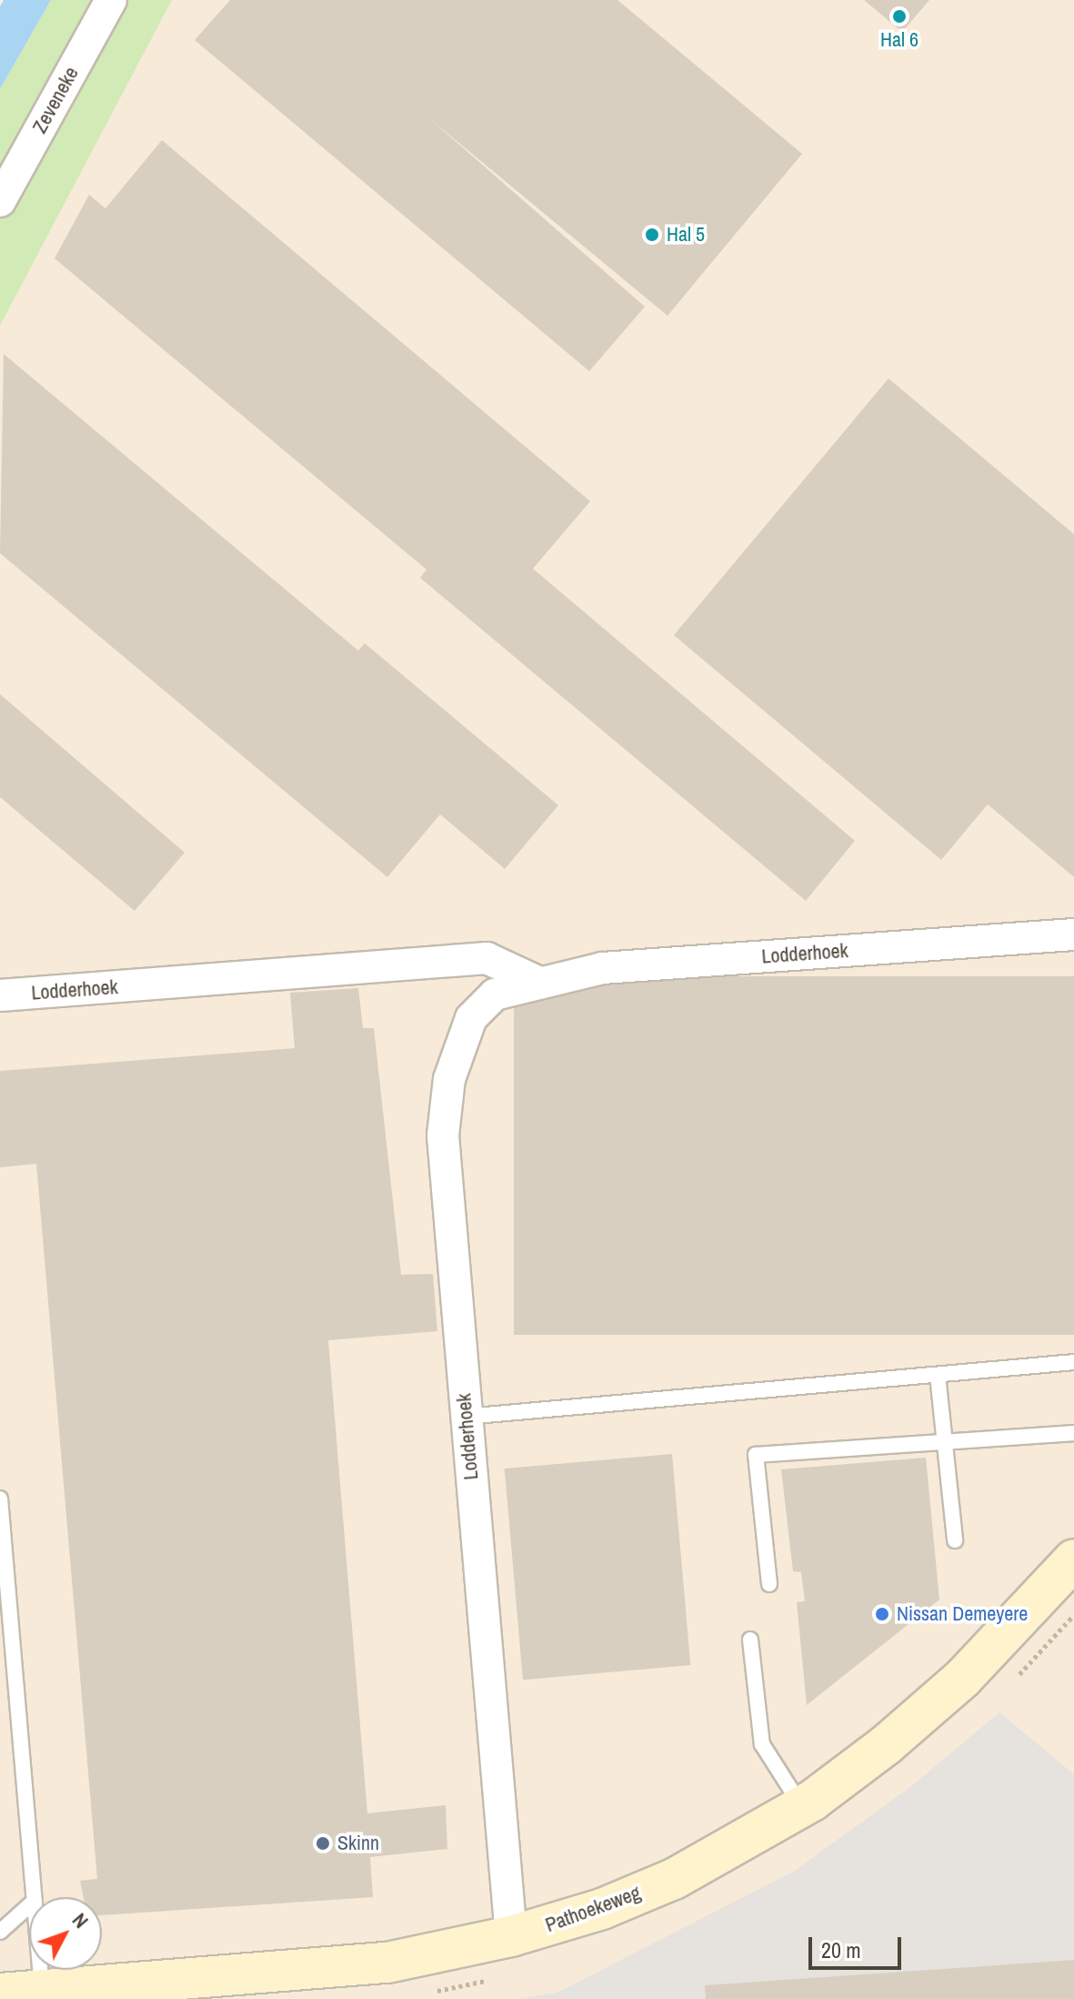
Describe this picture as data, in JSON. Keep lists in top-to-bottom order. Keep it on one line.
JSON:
{"streets":{"main road":["Pathoekeweg"],"street":["Zeveneke","Lodderhoek"]},"crossings":[["Lodderhoek","Pathoekeweg"]],"places":["Hal 6","Hal 5","Nissan Demeyere","Skinn"],"scale_bar":"20 m","north":"top right"}
